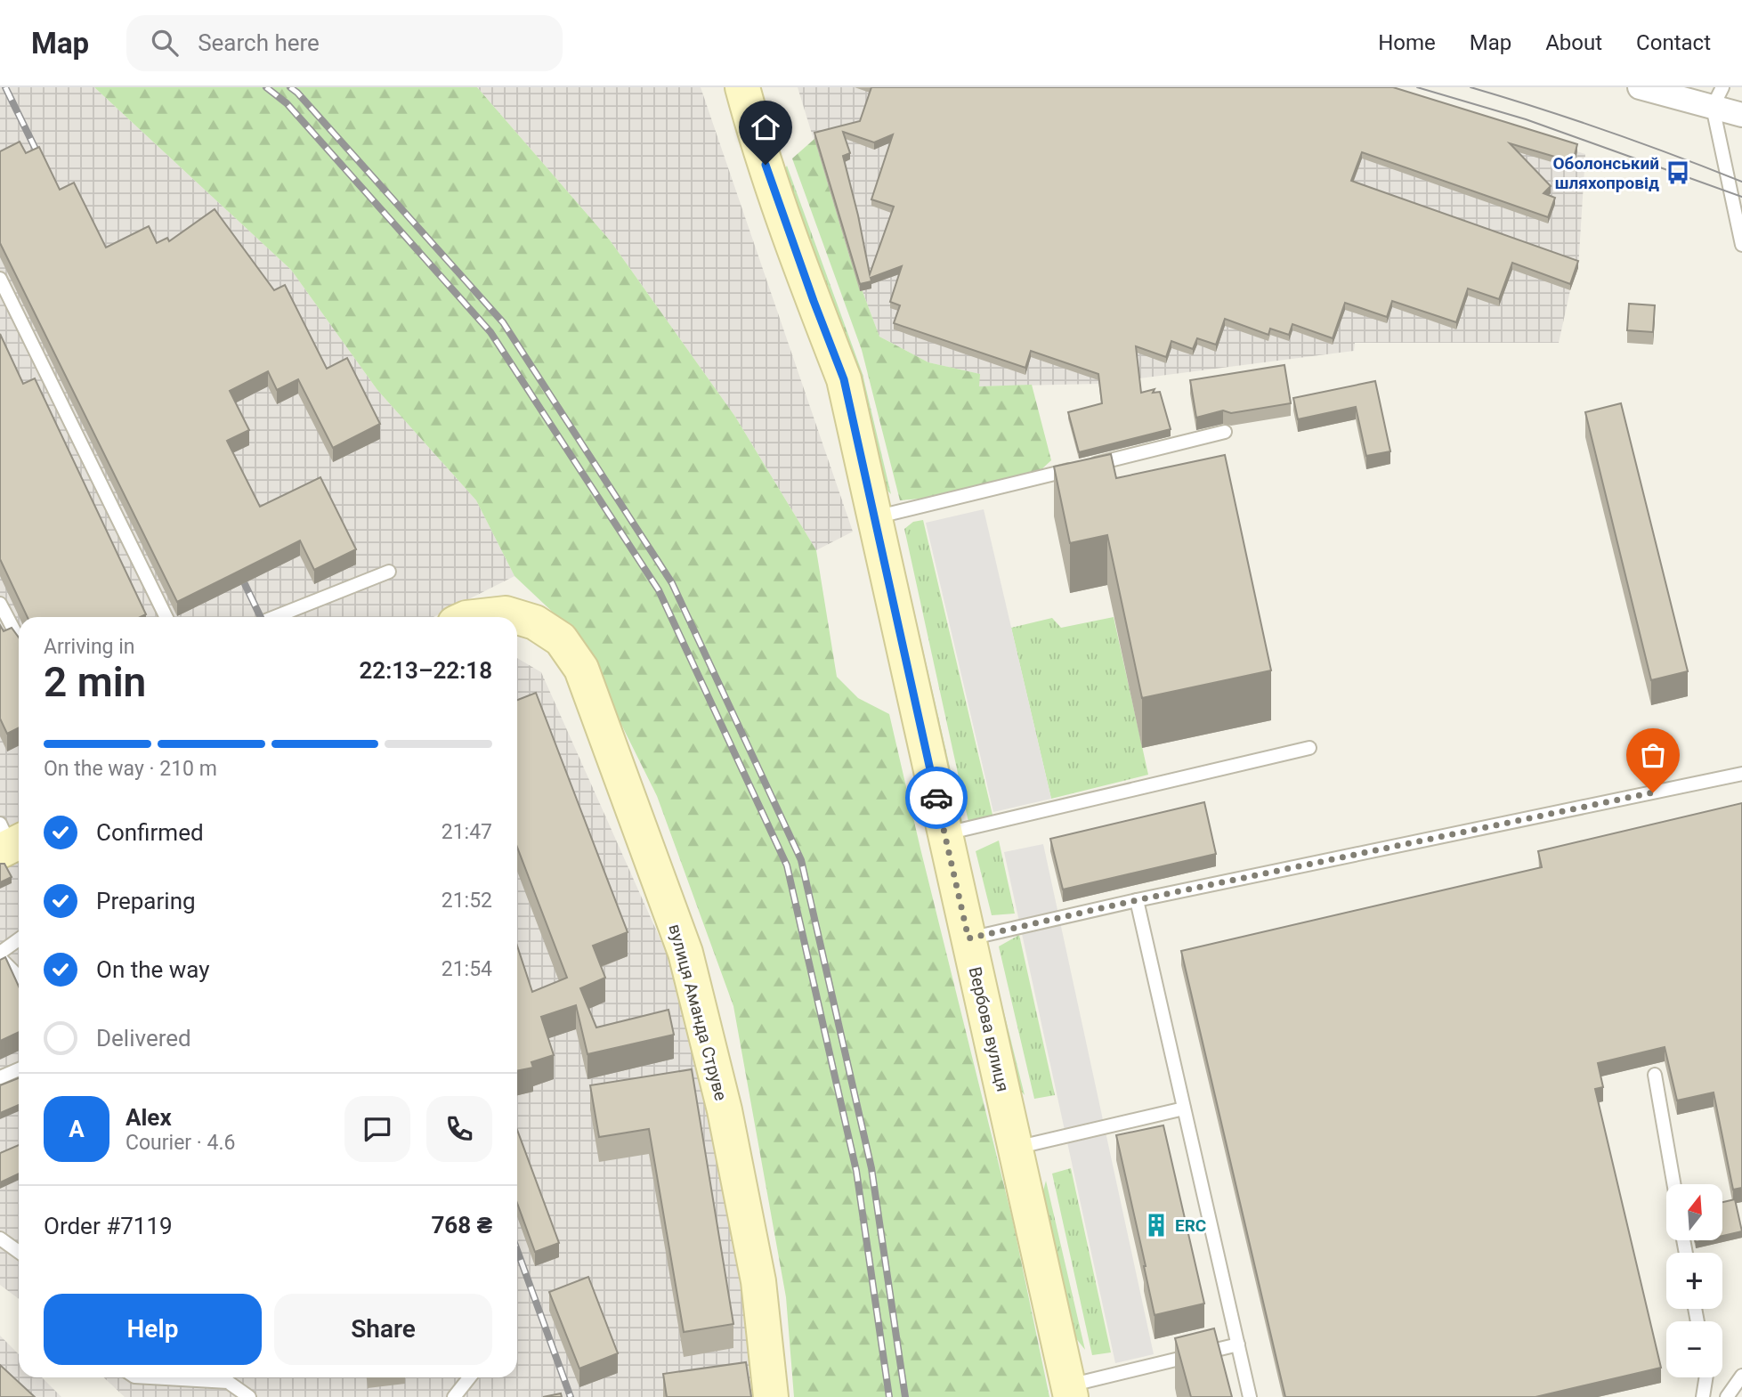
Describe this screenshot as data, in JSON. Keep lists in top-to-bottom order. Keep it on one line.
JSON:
{"streets":{"main road":["вулиця Аманда Струве","Вербова вулиця"]},"places":{"bus stop":["Оболонський шляхопровід"],"building":["ERC"]},"north":"top","page":{"header":"Map","search":"Search here","nav":["Home","Map","About","Contact"],"heading":["2 min","Arriving in","22:13–22:18"],"panel":["Alex","Courier · 4.6","Order #7119","768 ₴"],"bar":"On the way · 210 m","list":[["Confirmed","21:47"],["Preparing","21:52"],["On the way","21:54"],"Delivered"],"round":"A","map_buttons":["+","−"],"buttons":["Help","Share"]}}
